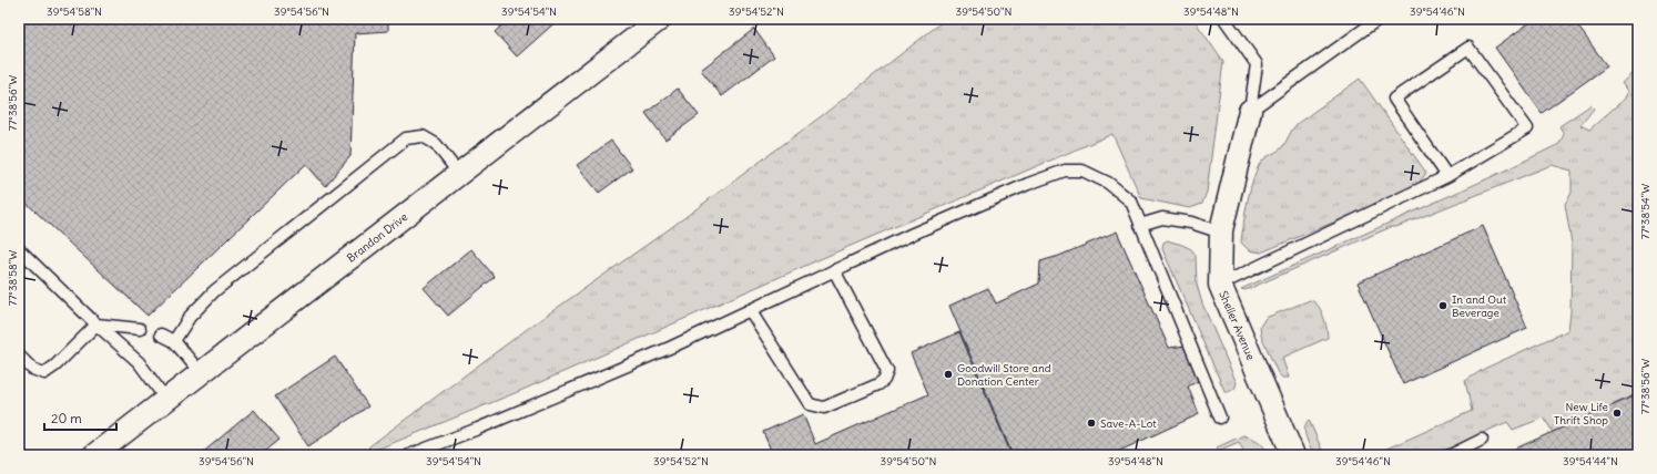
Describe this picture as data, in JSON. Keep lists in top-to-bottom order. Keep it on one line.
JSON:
{"streets":{"street":["Brandon Drive","Sheller Avenue"]},"places":["In and Out Beverage","Goodwill Store and Donation Center","New Life Thrift Shop","Save-A-Lot"],"scale_bar":"20 m","coordinates":["39°54'58\"N","39°54'56\"N","39°54'54\"N","39°54'52\"N","39°54'50\"N","39°54'48\"N","39°54'46\"N","77°38'56\"W","77°38'54\"W","77°38'58\"W","39°54'44\"N"]}
